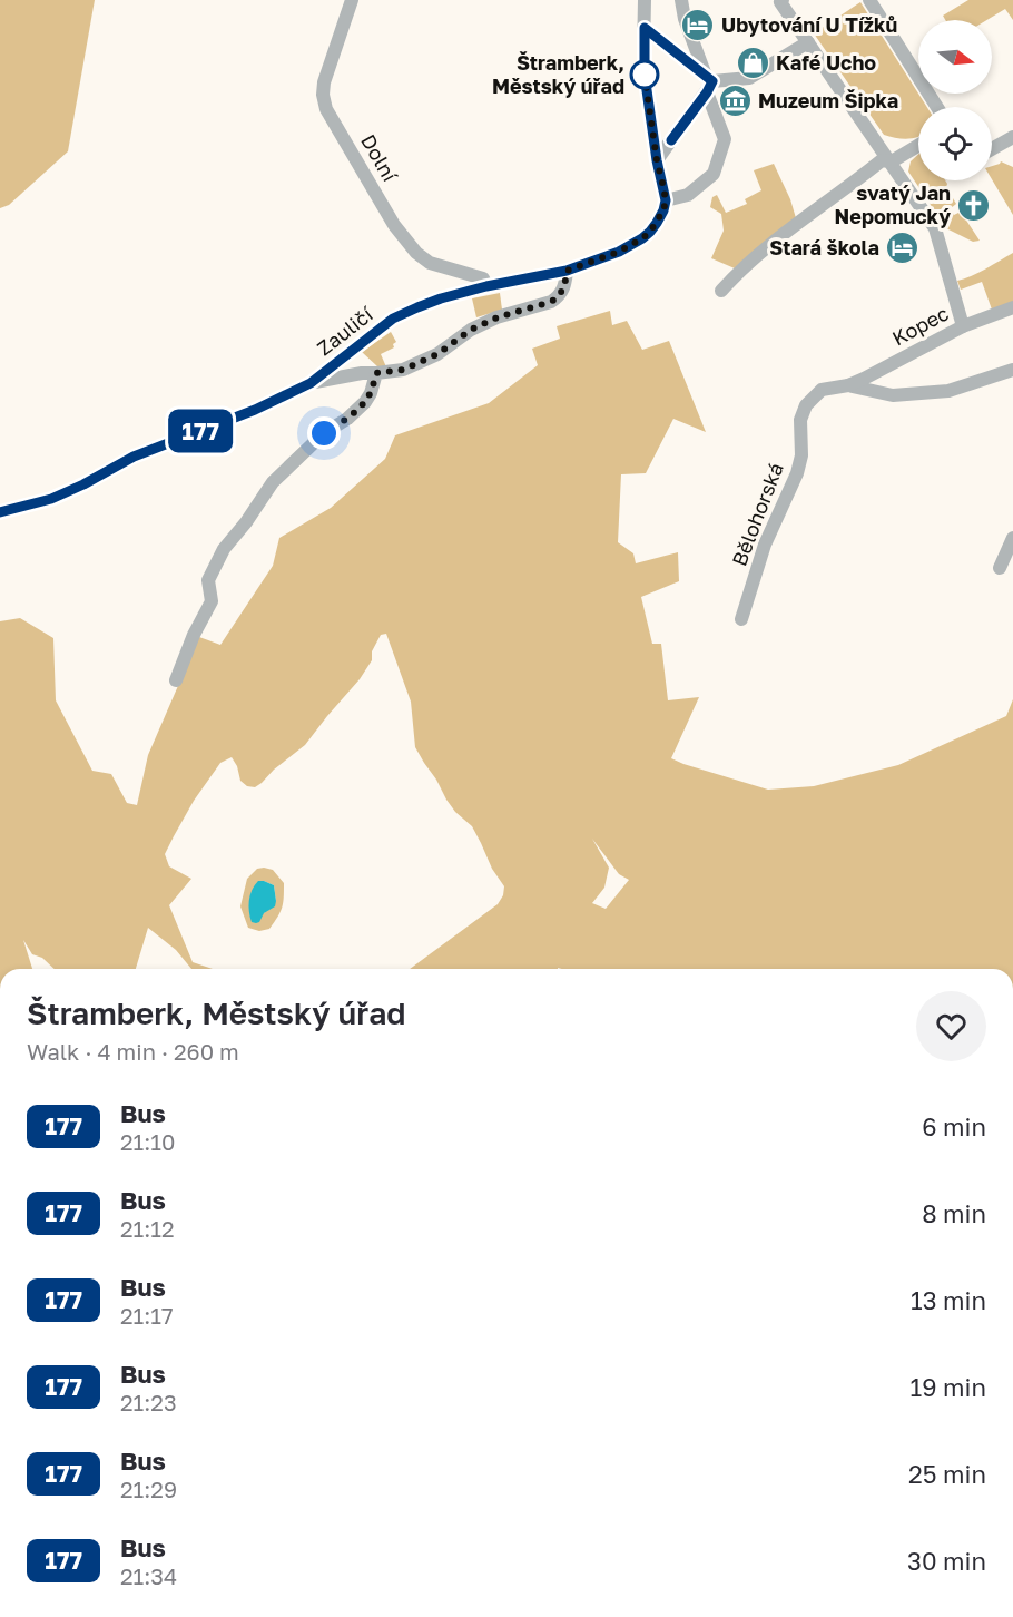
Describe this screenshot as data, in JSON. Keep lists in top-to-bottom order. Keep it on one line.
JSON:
{"streets":{"street":["Dolní","Kopec","Zauličí","Bělohorská"]},"crossings":[["Dolní","Zauličí"],["Kopec","Bělohorská"]],"places":{"hotel":["Ubytování U Tížků","Stará škola"],"shop":["Kafé Ucho"],"other":["Štramberk, Městský úřad"],"museum":["Muzeum Šipka"],"church":["svatý Jan Nepomucký"]},"lines":["bus line 177"],"north":"right","page":{"on_map":"177","heading":["Štramberk, Městský úřad","Walk · 4 min · 260 m"],"list":[{"mark":"177","name":"Bus","note":"21:10","value":"6 min"},{"mark":"177","name":"Bus","note":"21:12","value":"8 min"},{"mark":"177","name":"Bus","note":"21:17","value":"13 min"},{"mark":"177","name":"Bus","note":"21:23","value":"19 min"},{"mark":"177","name":"Bus","note":"21:29","value":"25 min"},{"mark":"177","name":"Bus","note":"21:34","value":"30 min"}]}}
